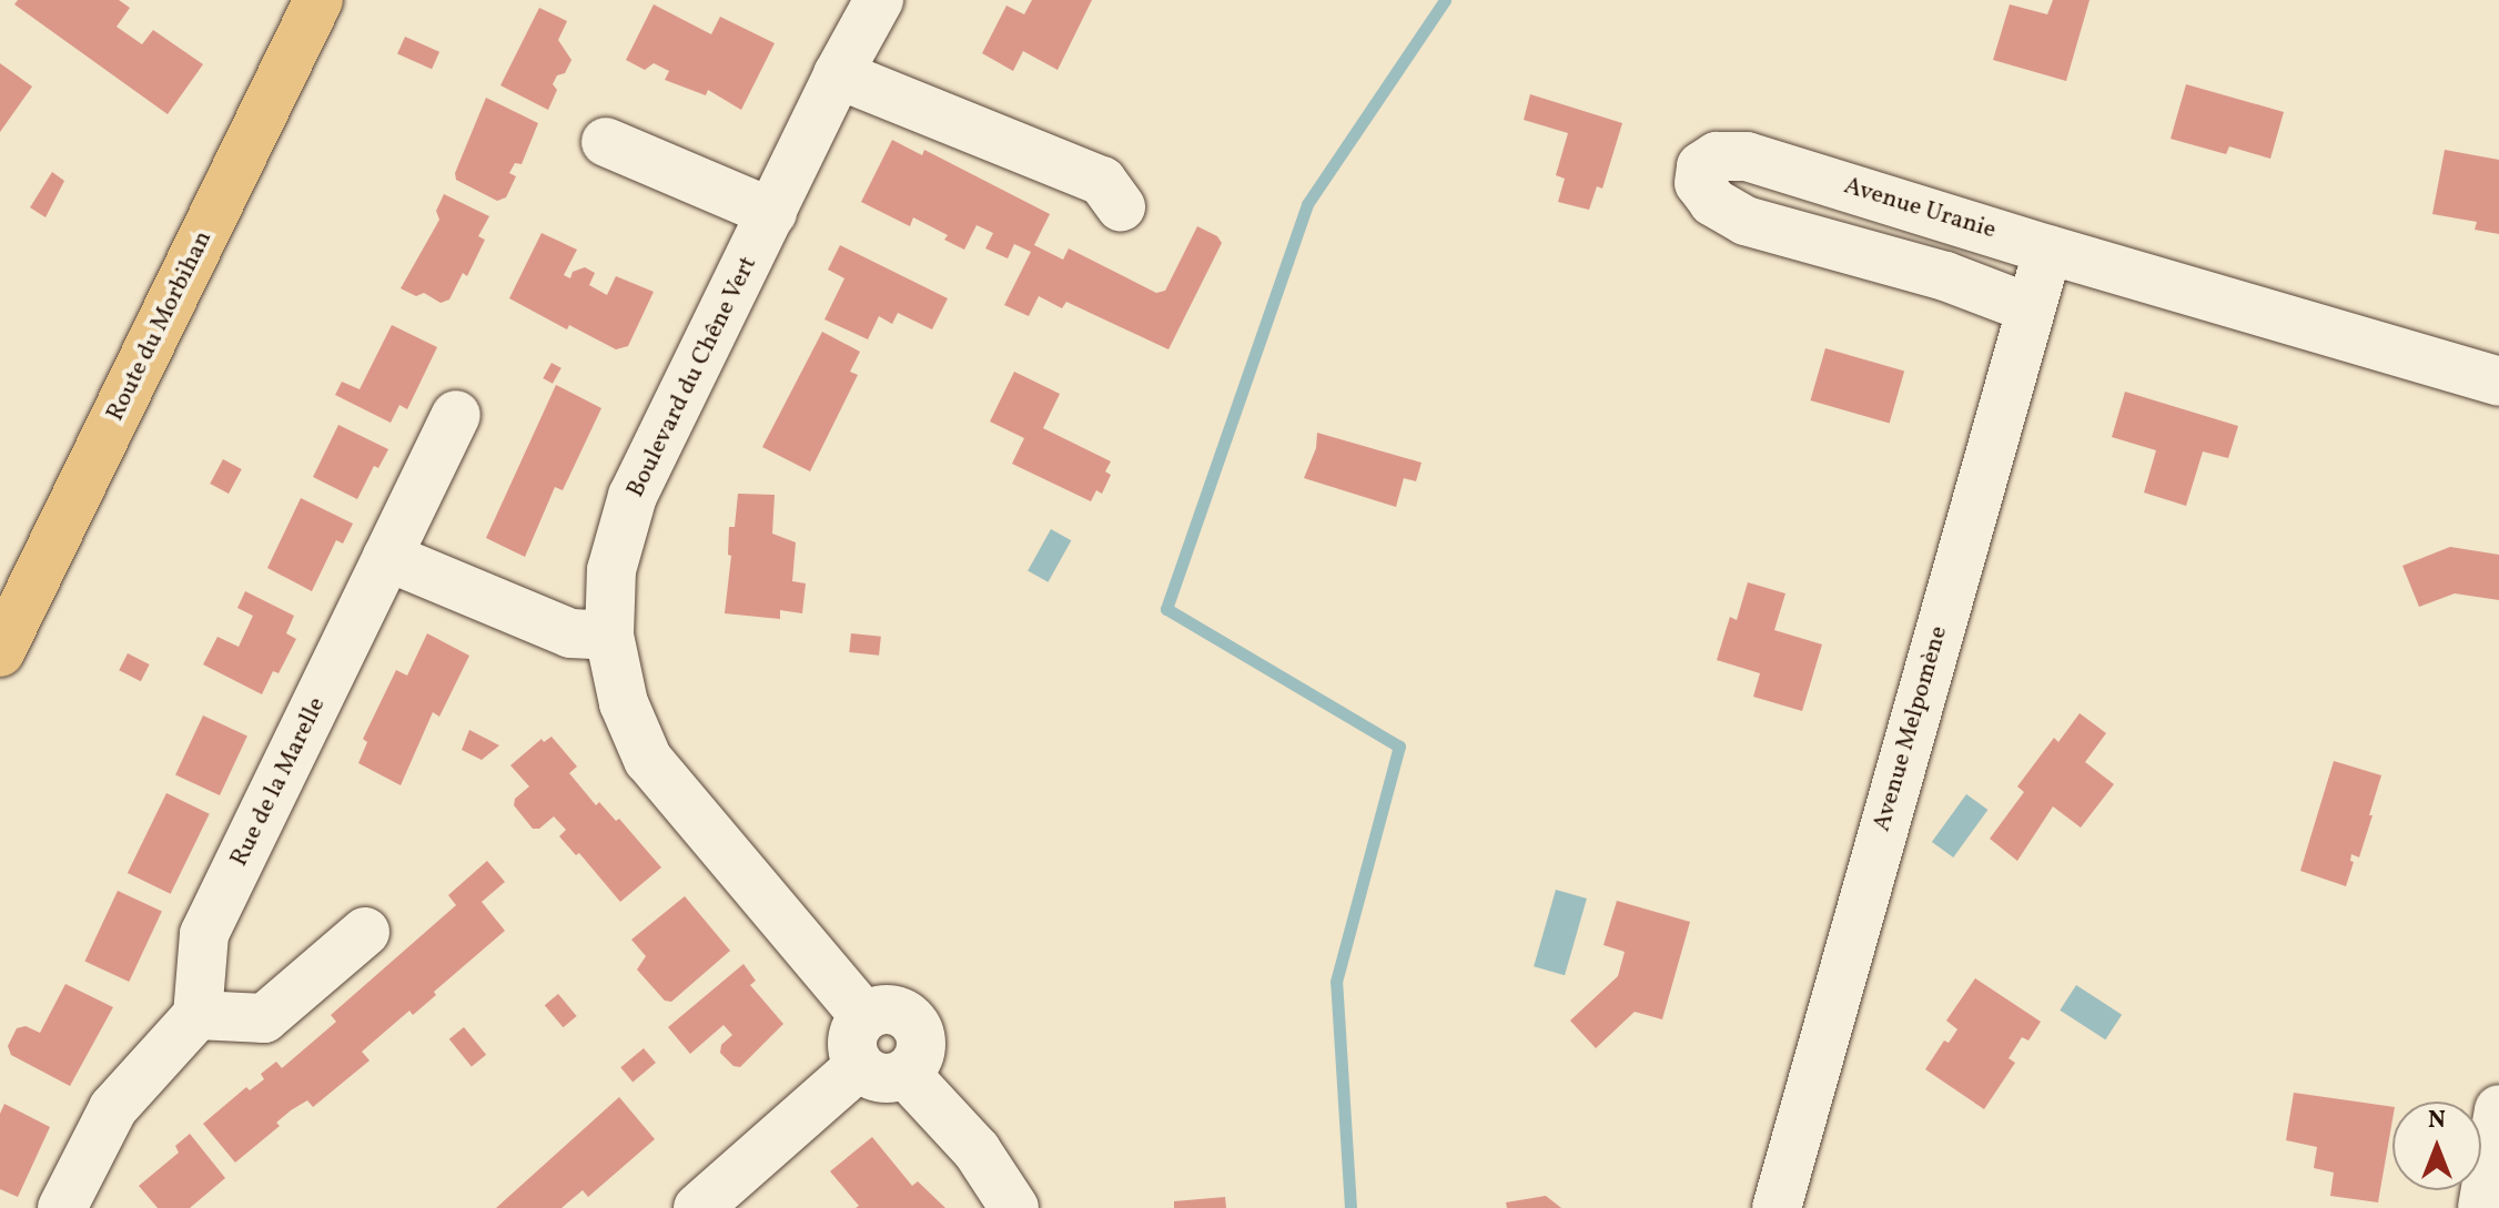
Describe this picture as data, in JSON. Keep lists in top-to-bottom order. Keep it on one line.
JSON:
{"streets":{"main road":["Route du Morbihan"],"street":["Avenue Uranie","Boulevard du Chêne Vert","Avenue Melpomène","Rue de la Marelle"]},"crossings":[["Avenue Uranie","Avenue Melpomène"]],"north":"top"}
